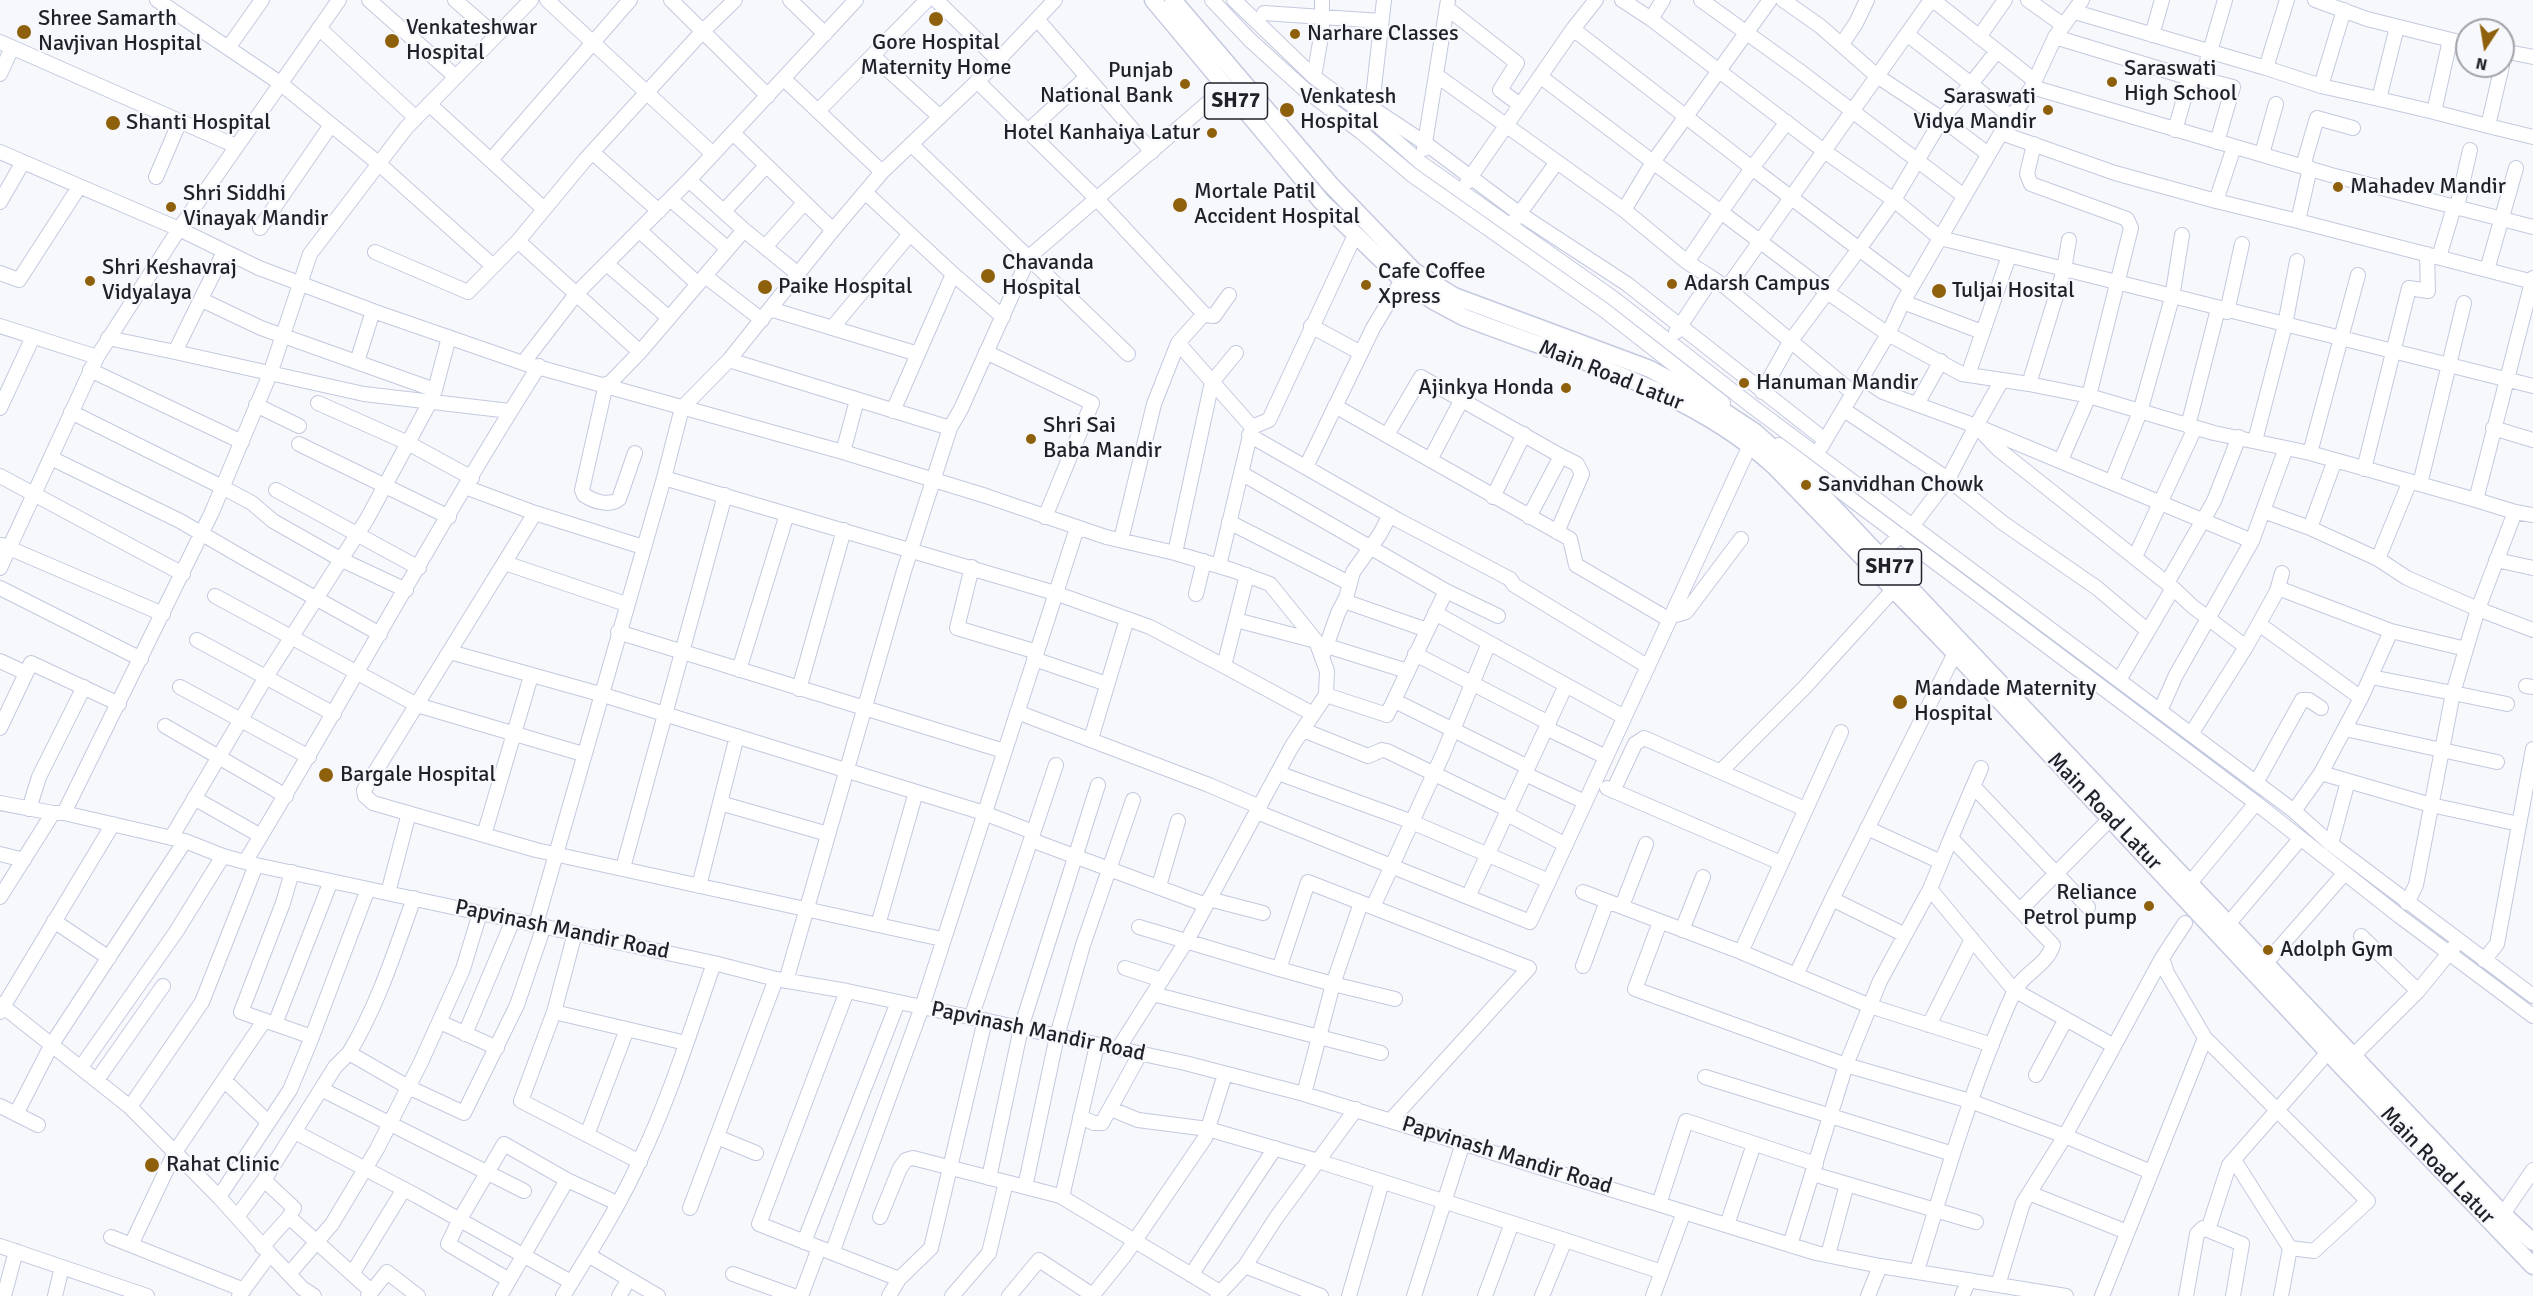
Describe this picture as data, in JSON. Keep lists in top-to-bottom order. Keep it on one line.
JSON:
{"streets":{"main road":["SH77","Main Road Latur"],"street":["Papvinash Mandir Road"]},"places":["Gore Hospital Maternity Home","Shree Samarth Navjivan Hospital","Narhare Classes","Venkateshwar Hospital","Saraswati High School","Punjab National Bank","Venkatesh Hospital","Saraswati Vidya Mandir","Shanti Hospital","Hotel Kanhaiya Latur","Mahadev Mandir","Mortale Patil Accident Hospital","Shri Siddhi Vinayak Mandir","Chavanda Hospital","Shri Keshavraj Vidyalaya","Adarsh Campus","Cafe Coffee Xpress","Paike Hospital","Tuljai Hosital","Hanuman Mandir","Ajinkya Honda","Shri Sai Baba Mandir","Sanvidhan Chowk","Mandade Maternity Hospital","Bargale Hospital","Reliance Petrol pump","Adolph Gym","Rahat Clinic"],"north":"bottom"}
